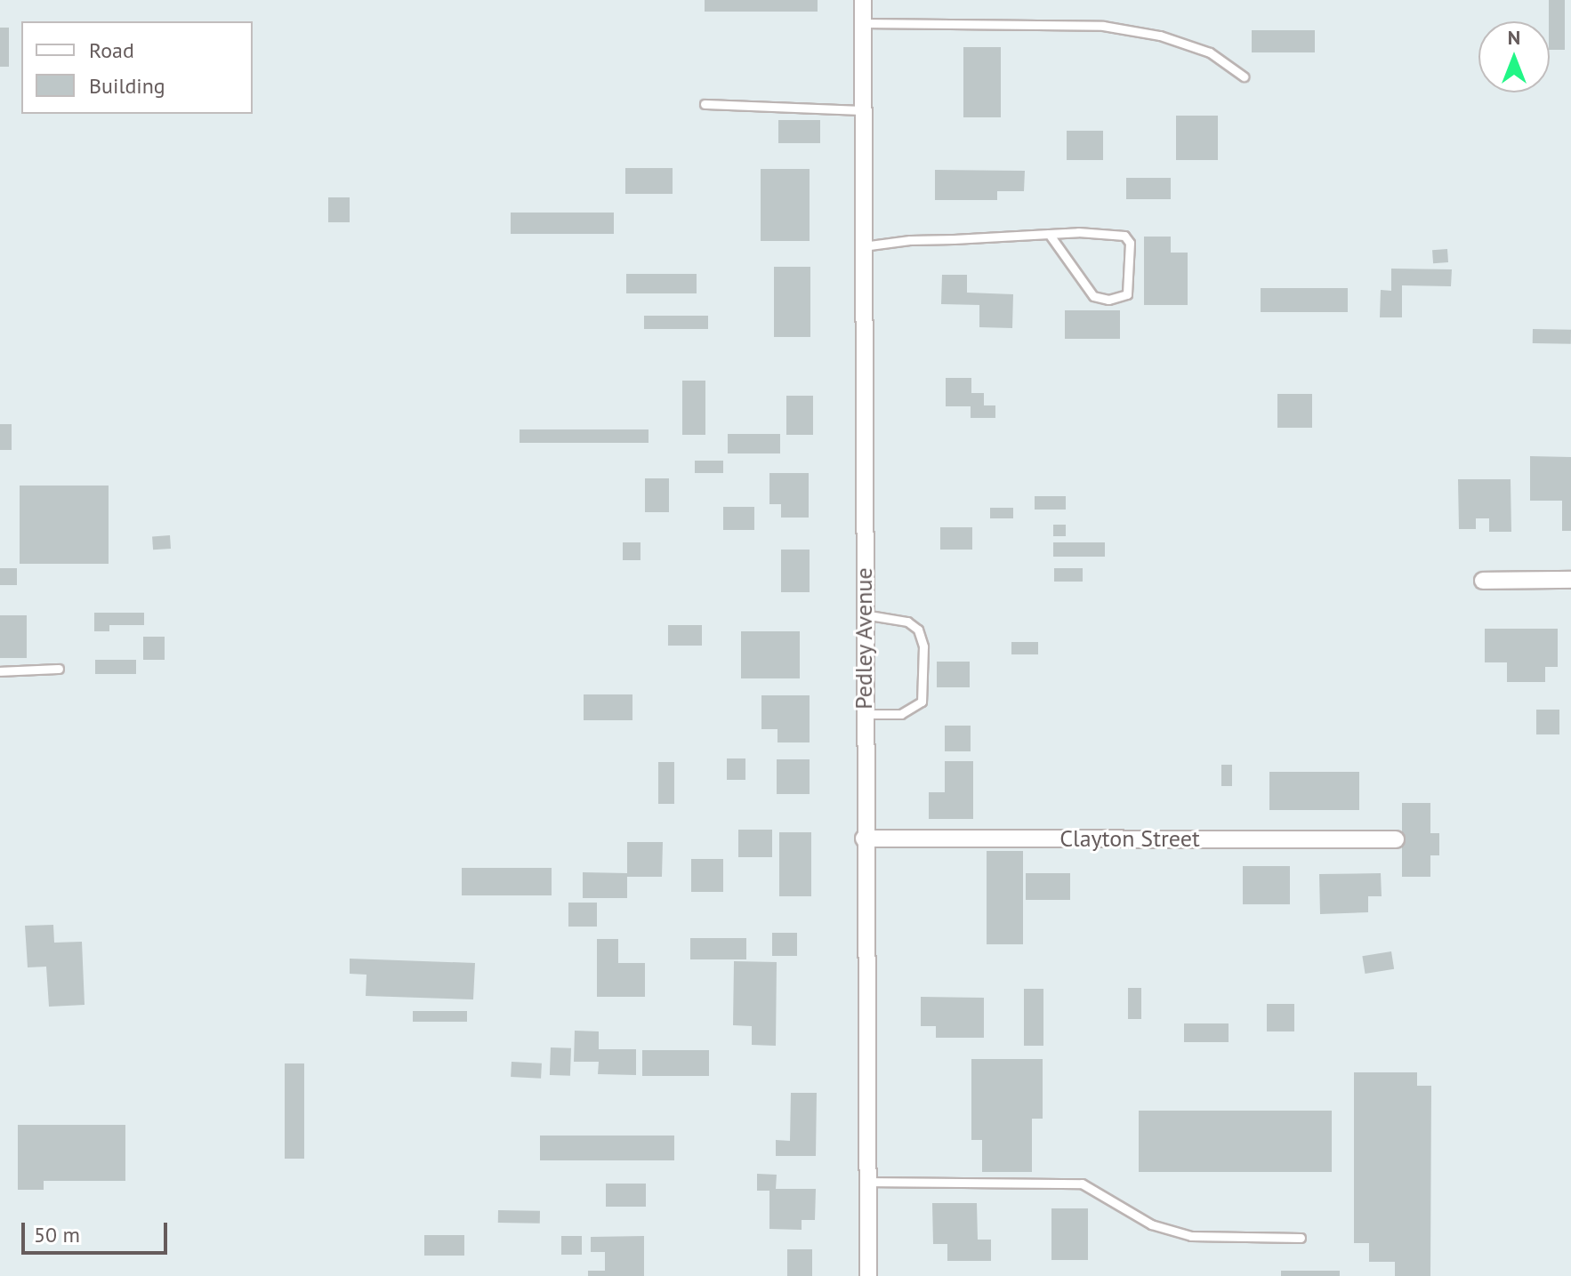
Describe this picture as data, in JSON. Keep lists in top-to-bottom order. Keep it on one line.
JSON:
{"streets":{"street":["Pedley Avenue","Clayton Street"]},"crossings":[["Pedley Avenue","Clayton Street"]],"legend":["Road","Building"],"scale_bar":"50 m","north":"top"}
